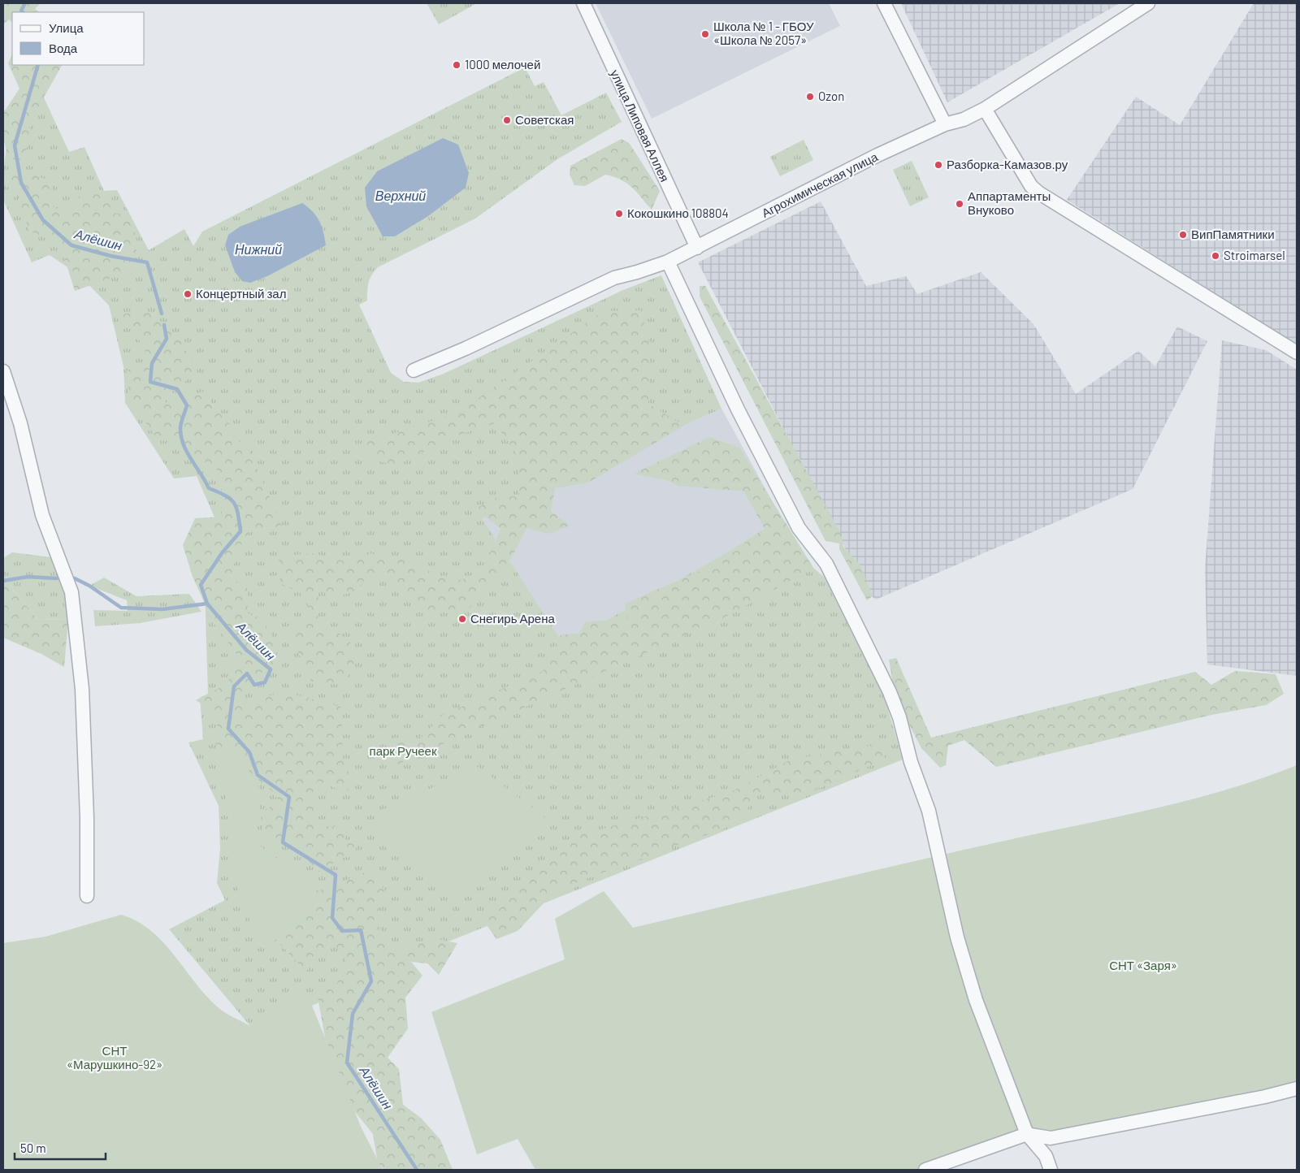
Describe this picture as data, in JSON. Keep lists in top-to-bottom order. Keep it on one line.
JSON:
{"streets":{"street":["улица Липовая Аллея","Агрохимическая улица"]},"crossings":[["улица Липовая Аллея","Агрохимическая улица"]],"water":["Верхний","Алёшин","Нижний"],"parks":["парк Ручеек","СНТ «Заря»","СНТ «Марушкино-92»"],"places":["Школа № 1 - ГБОУ «Школа № 2057»","1000 мелочей","Ozon","Советская","Разборка-Камазов.ру","Аппартаменты Внуково","Кокошкино 108804","ВипПамятники","Stroimarsel","Концертный зал","Снегирь Арена"],"legend":["Улица","Вода"],"scale_bar":"50 m"}
